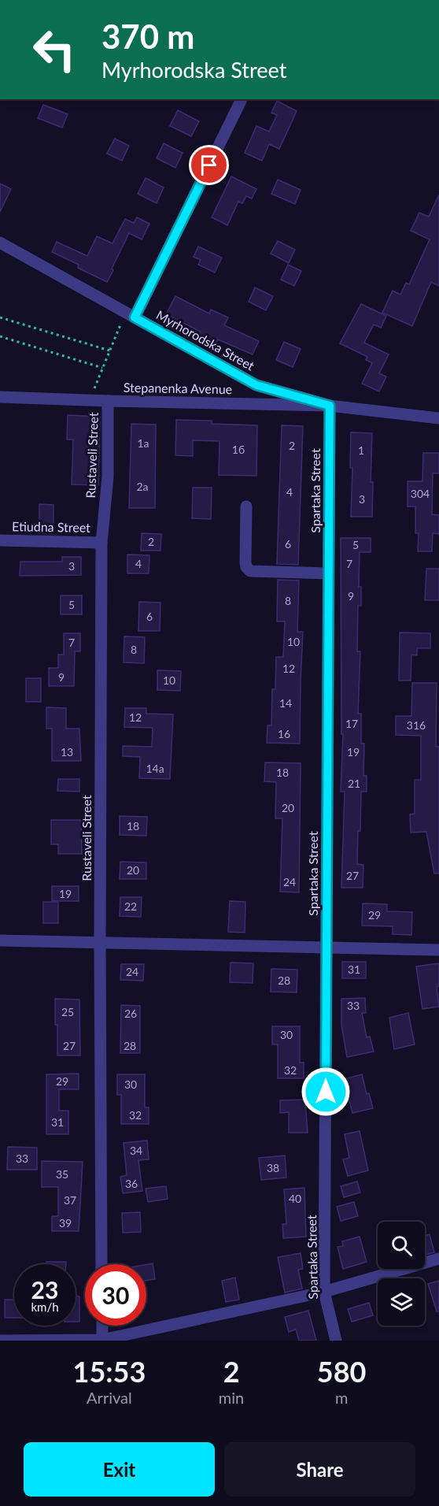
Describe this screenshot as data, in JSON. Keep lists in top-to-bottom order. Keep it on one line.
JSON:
{"streets":{"street":["Myrhorodska Street","Stepanenka Avenue","Rustaveli Street","Spartaka Street","Etiudna Street"]},"crossings":[["Myrhorodska Street","Stepanenka Avenue"],["Myrhorodska Street","Spartaka Street"],["Stepanenka Avenue","Rustaveli Street"],["Stepanenka Avenue","Spartaka Street"],["Rustaveli Street","Etiudna Street"]],"house_numbers":["1а","2","1б","1","2а","4","304","3","2","6","5","4","7","3","9","8","5","6","10","7","8","12","9","10","14","12","17","316","16","13","19","14а","18","21","20","18","20","27","24","19","22","29","31","24","28","33","25","26","30","27","28","32","29","30","32","31","34","33","38","35","36","40","37","39"],"page":{"turn":["370 m","Myrhorodska Street"],"speed":"23 km/h","limit":"30","eta":["15:53","Arrival","2","min","580","m"],"buttons":["Exit","Share"]}}
